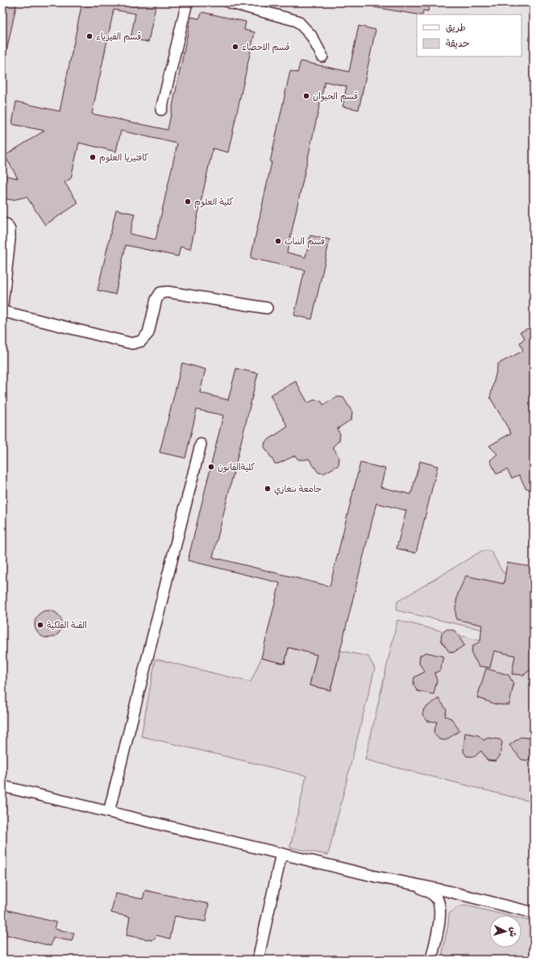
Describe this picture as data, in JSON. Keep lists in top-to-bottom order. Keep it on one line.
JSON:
{"places":["قسم الفيزياء","قسم الاحصاء","قسم الحيوان","كافتيريا العلوم","كلية العلوم","قسم النبات","كليةالقانون","جامعة بنغازي","القبة الفلكية"],"legend":["طريق","حديقة"],"north":"right"}
